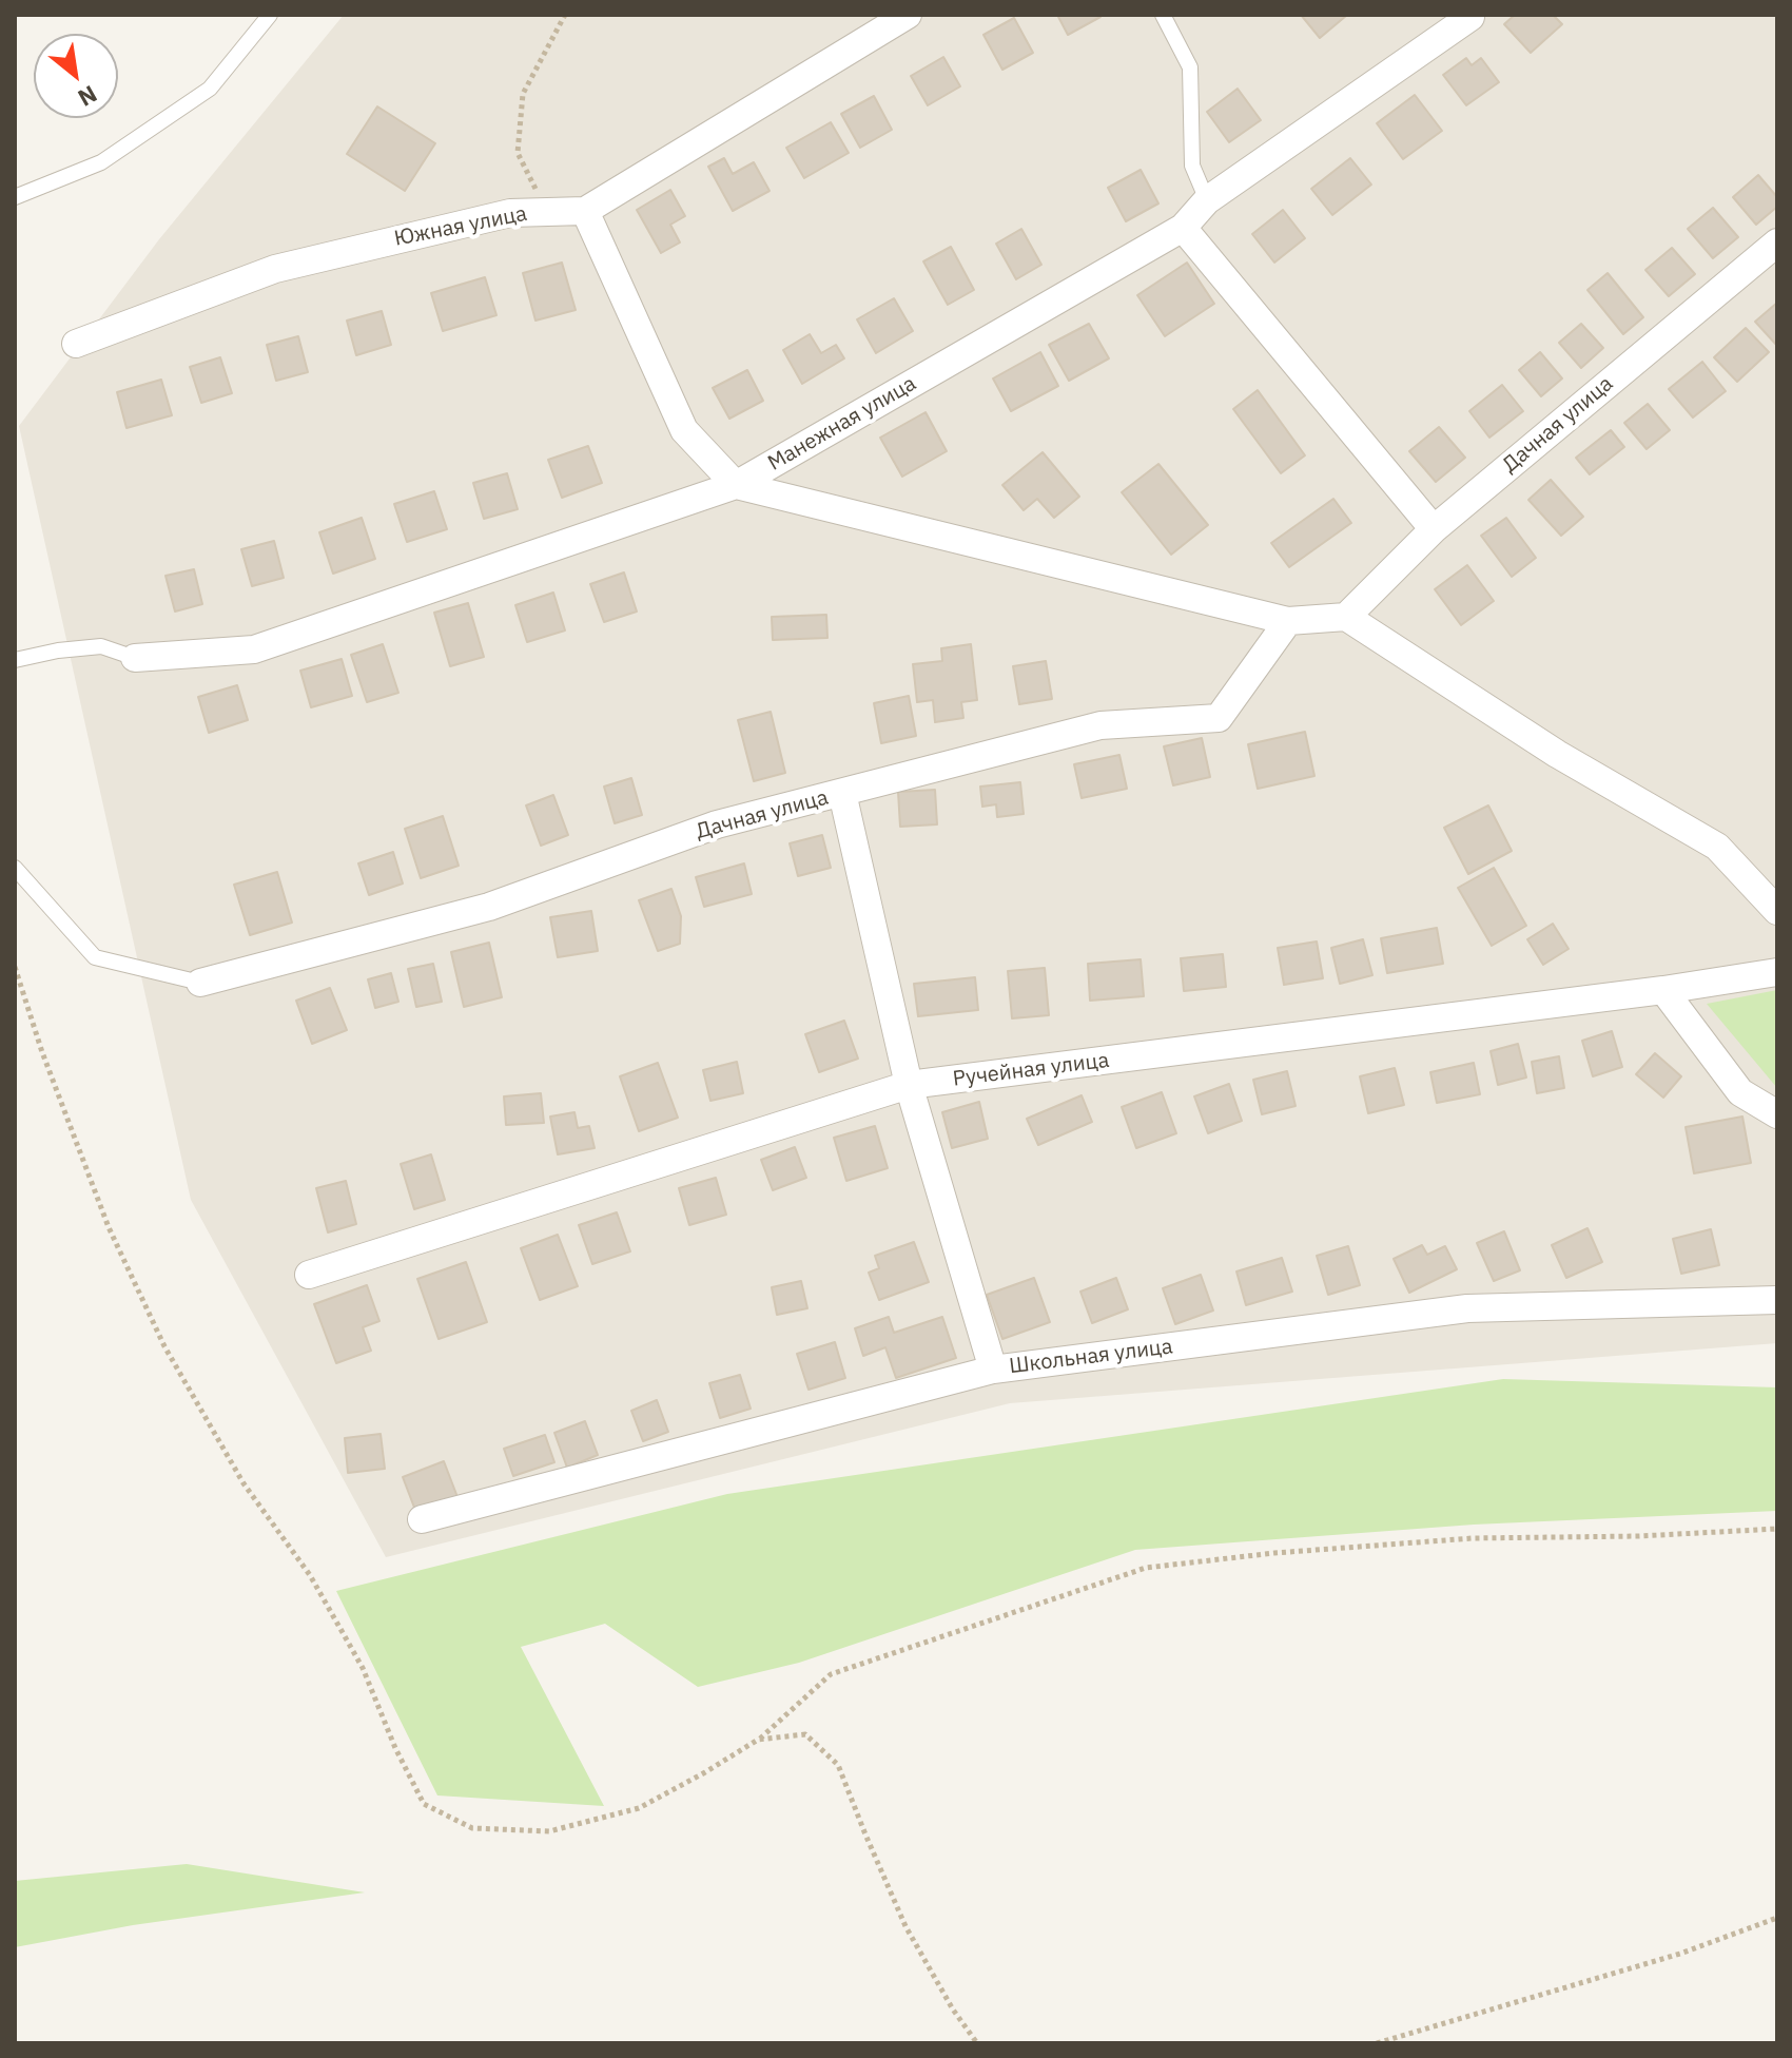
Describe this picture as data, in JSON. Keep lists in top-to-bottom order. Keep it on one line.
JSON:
{"streets":{"street":["Южная улица","Манежная улица","Дачная улица","Ручейная улица","Школьная улица"]},"north":"bottom right"}
